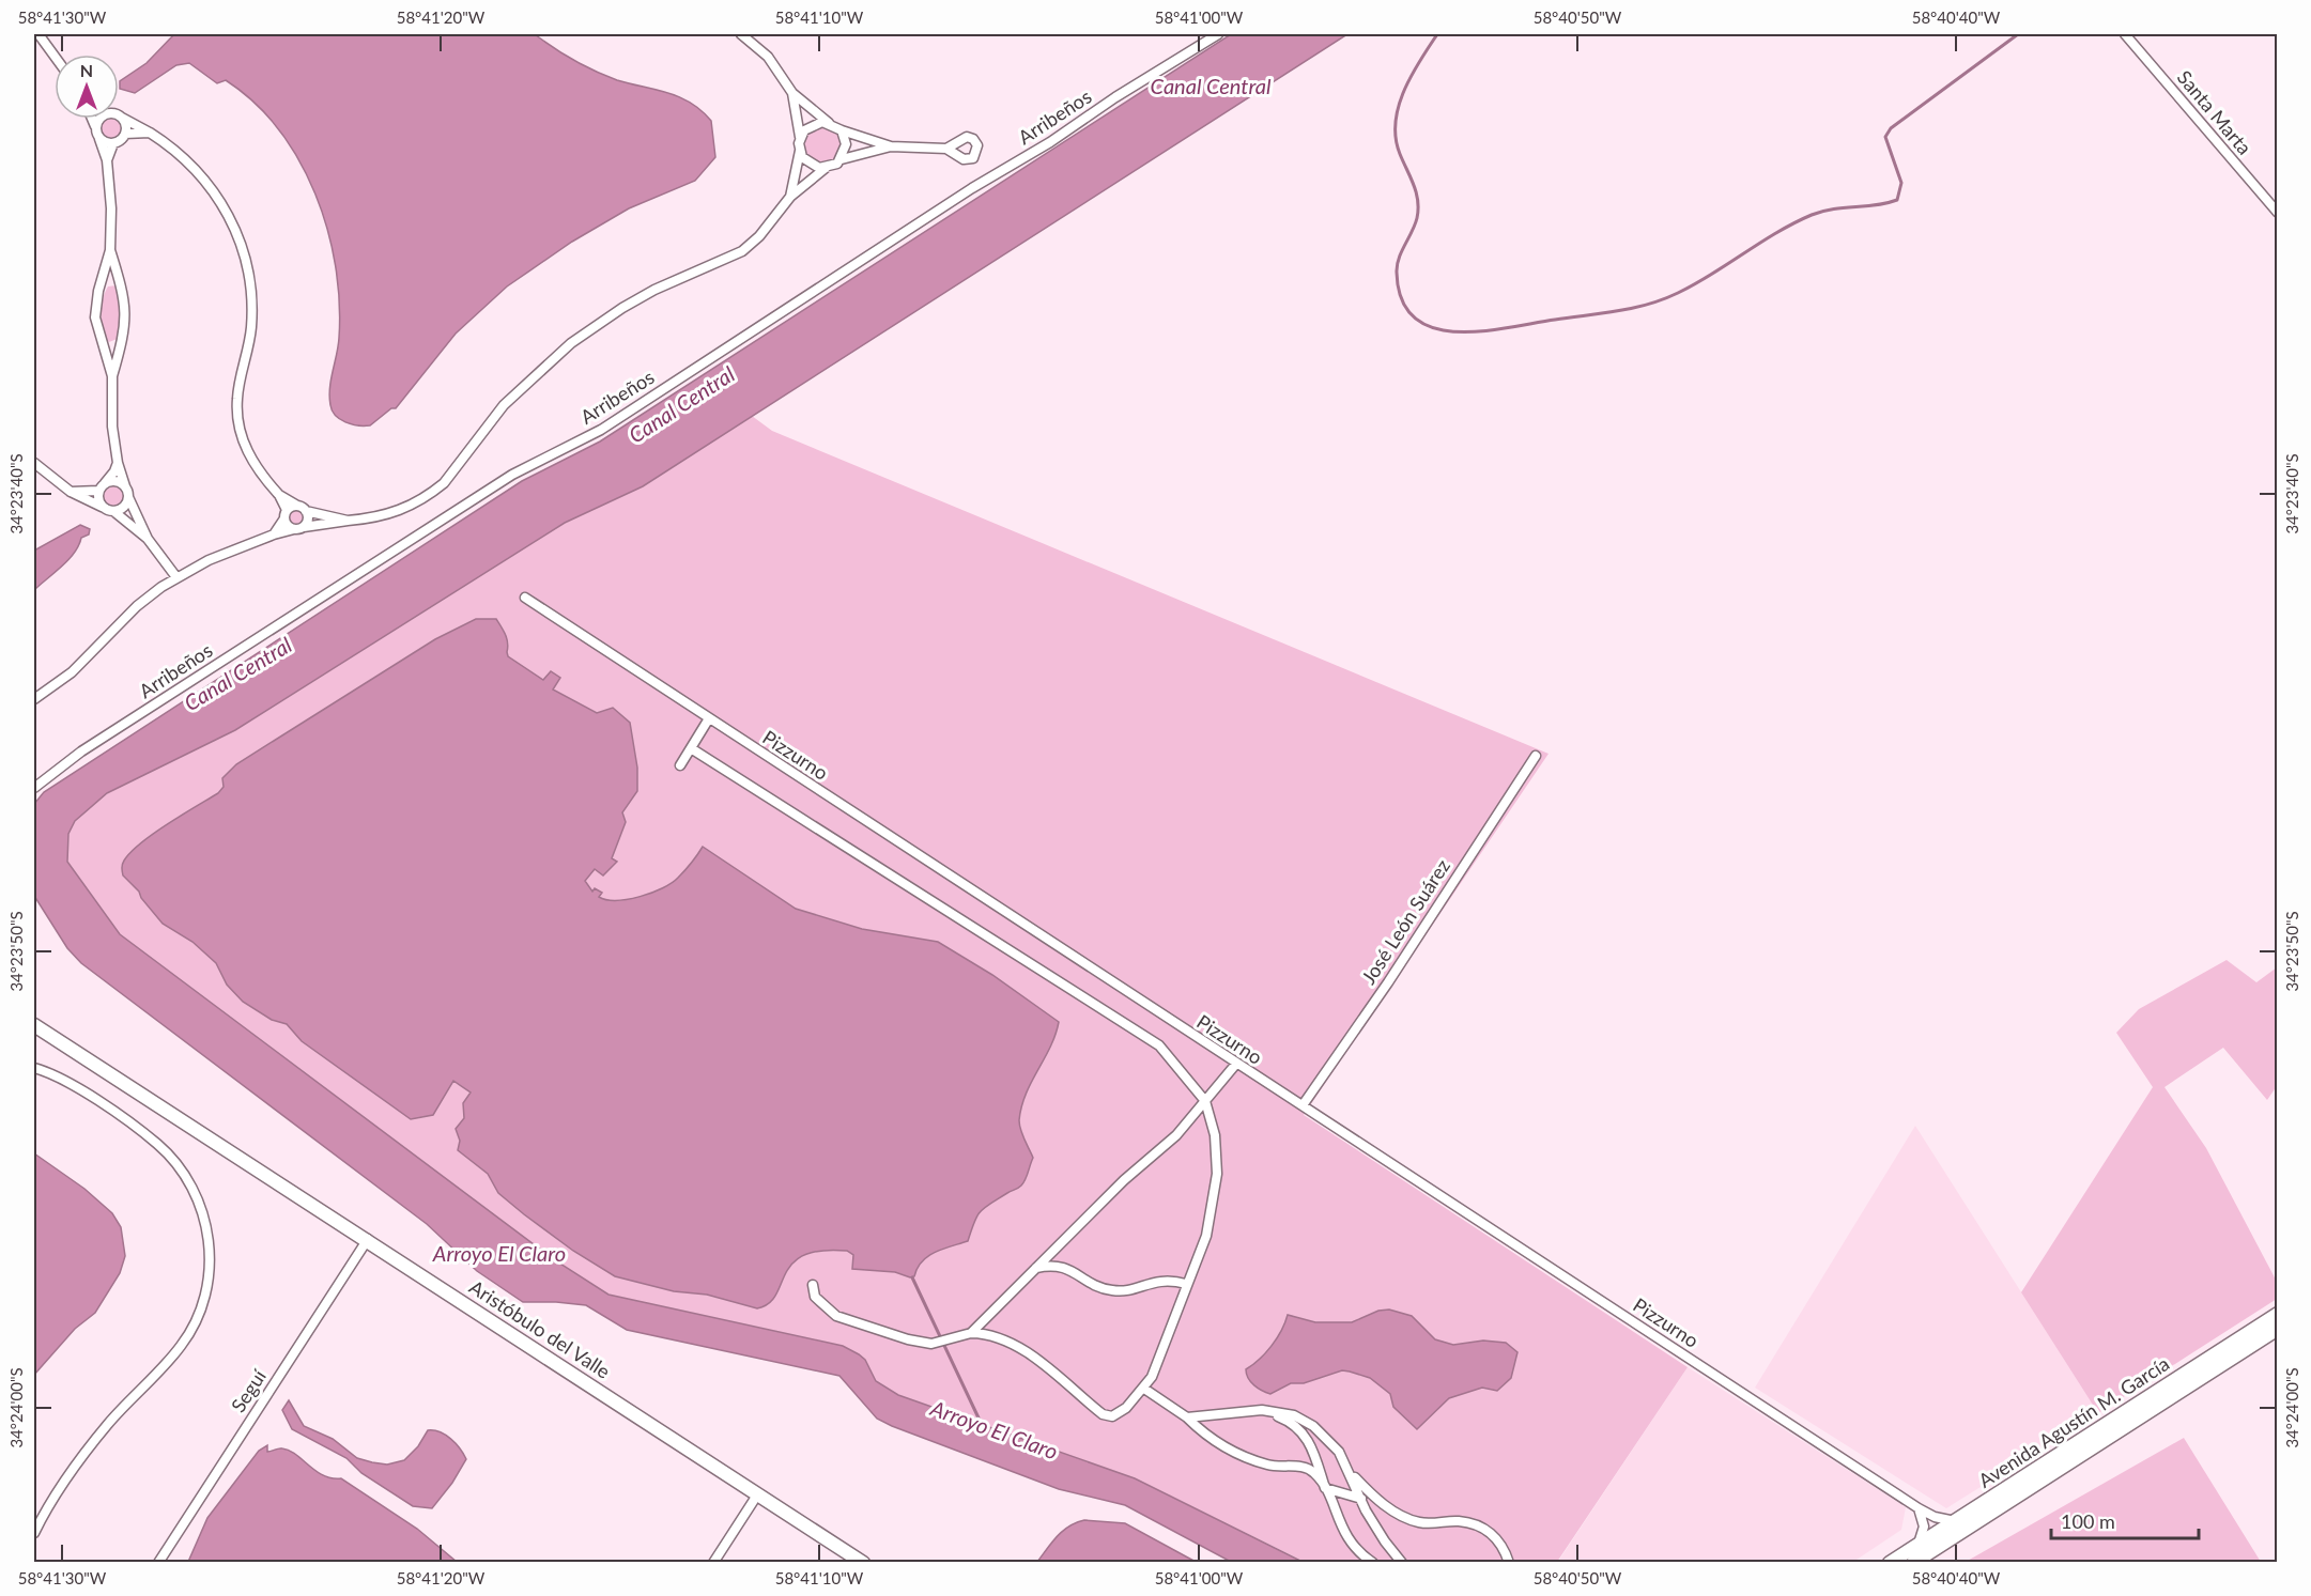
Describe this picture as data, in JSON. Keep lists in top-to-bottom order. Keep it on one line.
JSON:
{"streets":{"street":["Santa Marta","Arribeños","Pizzurno","José León Suárez","Aristóbulo del Valle","Seguí","Avenida Agustín M. García"]},"crossings":[["Pizzurno","José León Suárez"],["Pizzurno","Avenida Agustín M. García"],["Aristóbulo del Valle","Seguí"]],"water":["Canal Central","Arroyo El Claro"],"scale_bar":"100 m","north":"top","coordinates":["58°41'30\"W","58°41'20\"W","58°41'10\"W","58°41'00\"W","58°40'50\"W","58°40'40\"W","34°23'40\"S","34°23'50\"S","34°24'00\"S"]}
